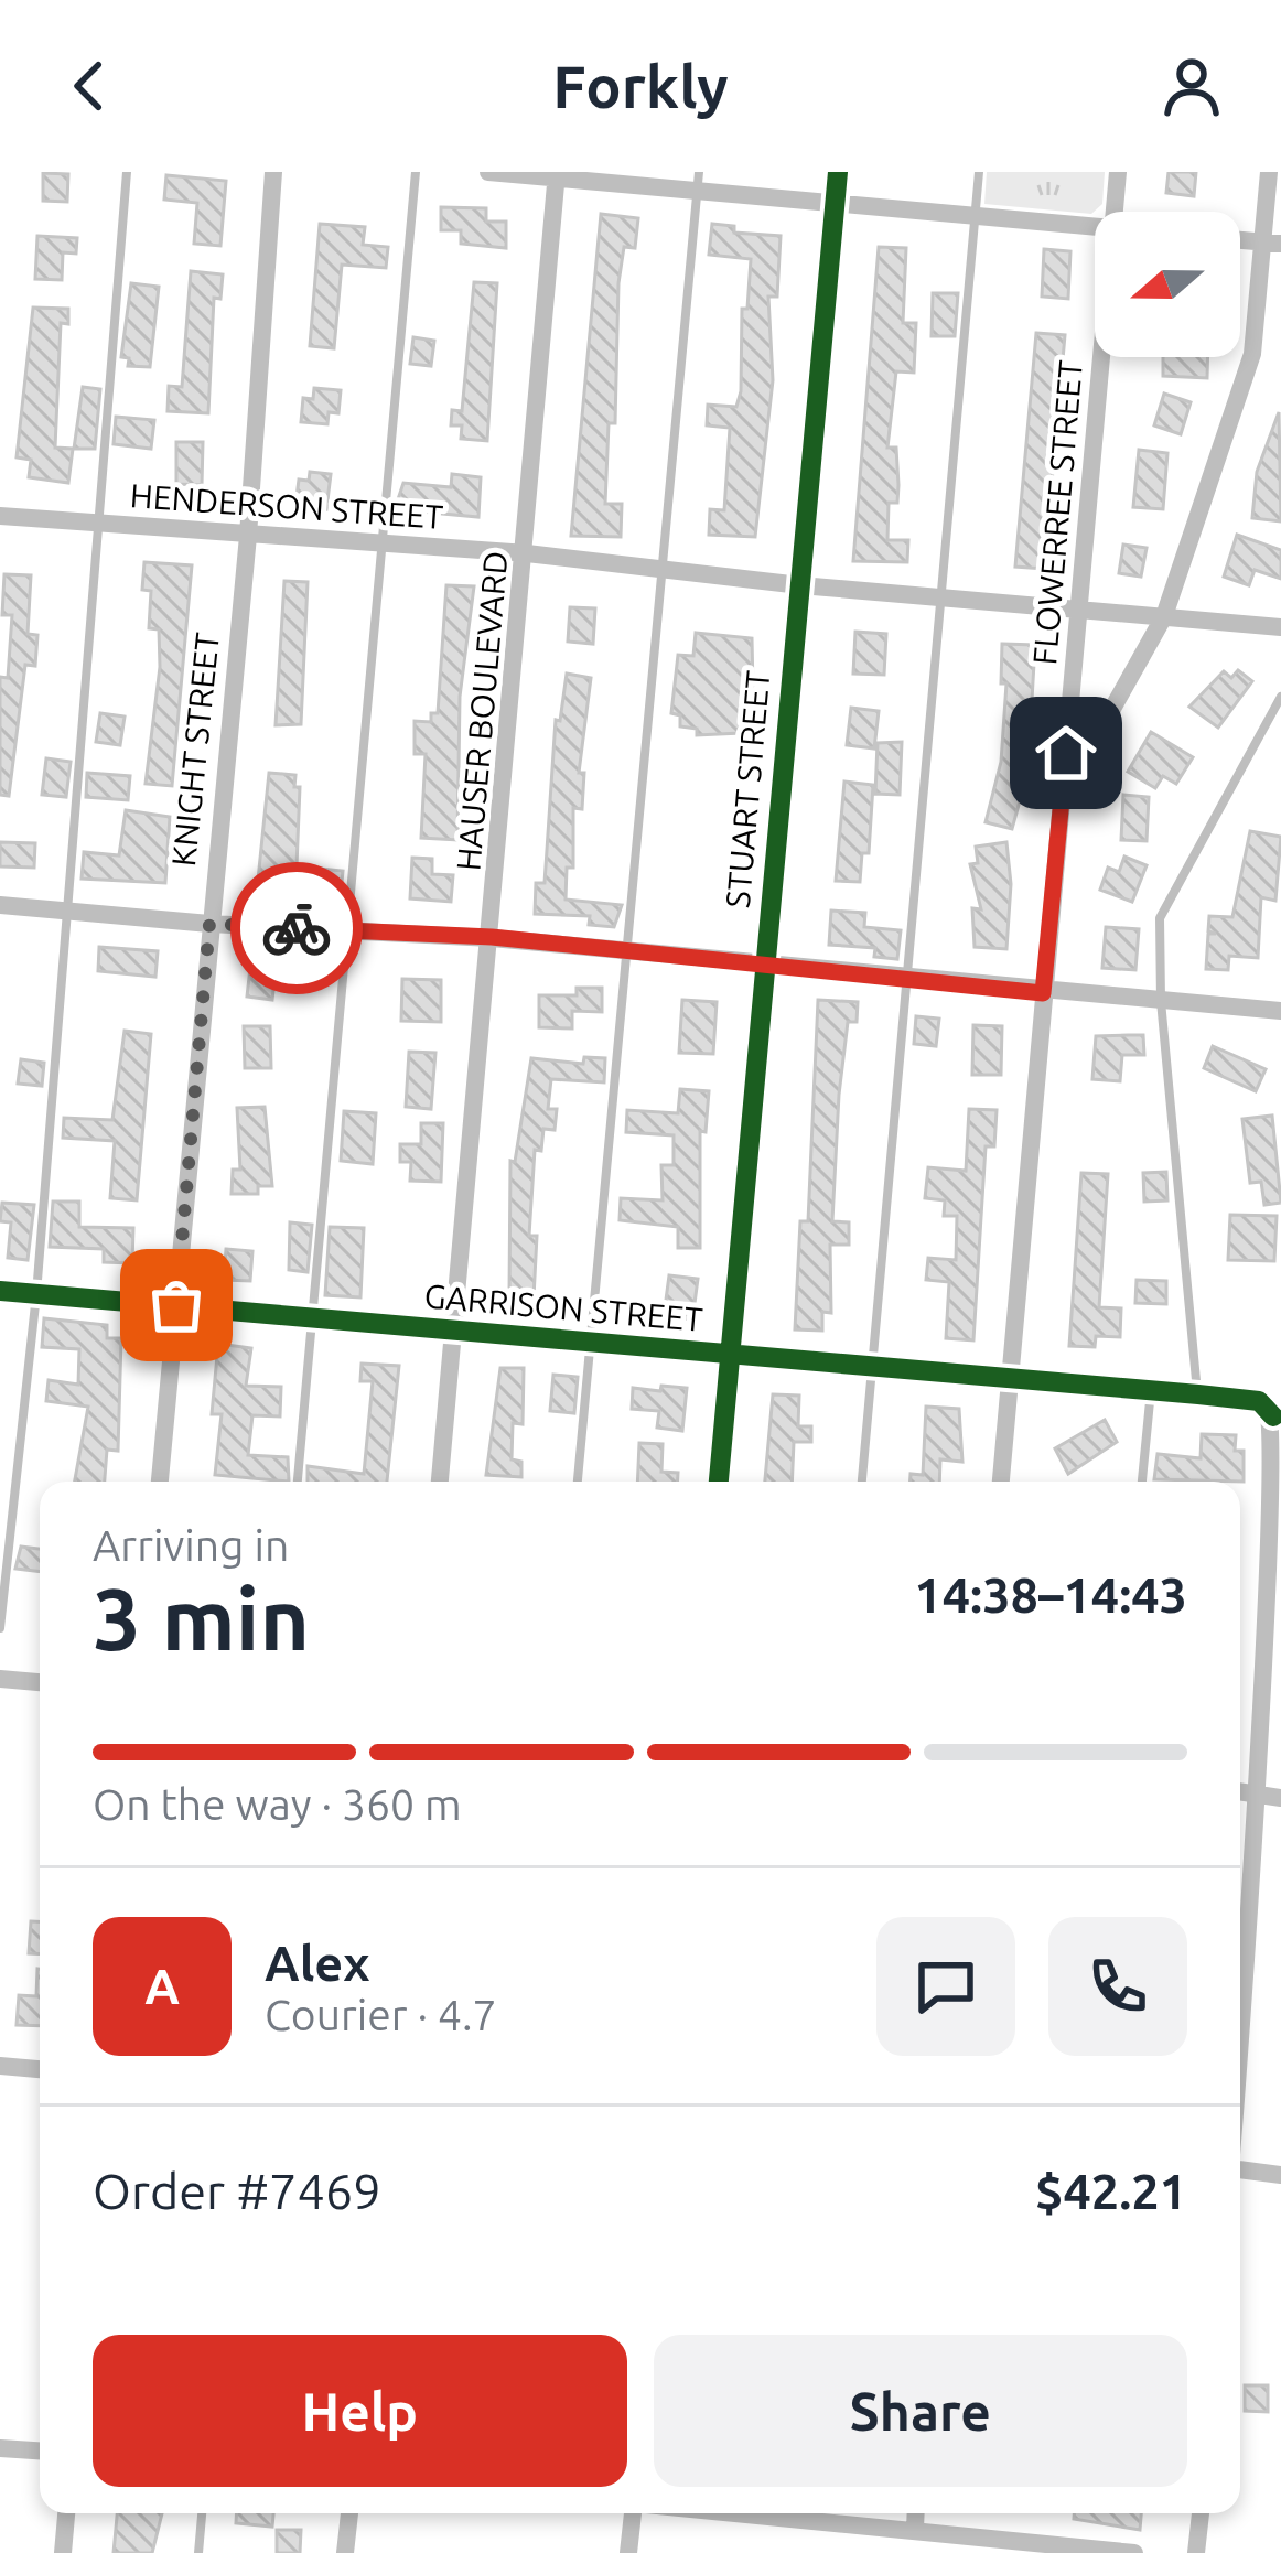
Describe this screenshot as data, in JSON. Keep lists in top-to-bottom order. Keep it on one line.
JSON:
{"streets":{"street":["HENDERSON STREET","FLOWERREE STREET","HAUSER BOULEVARD","KNIGHT STREET","STUART STREET","GARRISON STREET"]},"crossings":[["HENDERSON STREET","FLOWERREE STREET"],["HENDERSON STREET","HAUSER BOULEVARD"],["HENDERSON STREET","KNIGHT STREET"],["HENDERSON STREET","STUART STREET"],["FLOWERREE STREET","GARRISON STREET"],["HAUSER BOULEVARD","GARRISON STREET"],["KNIGHT STREET","GARRISON STREET"],["STUART STREET","GARRISON STREET"]],"north":"left","page":{"header":"Forkly","heading":["3 min","Arriving in","14:38–14:43"],"panel":["Alex","Courier · 4.7","Order #7469","$42.21"],"bar":"On the way · 360 m","round":"A","buttons":["Help","Share"]}}
